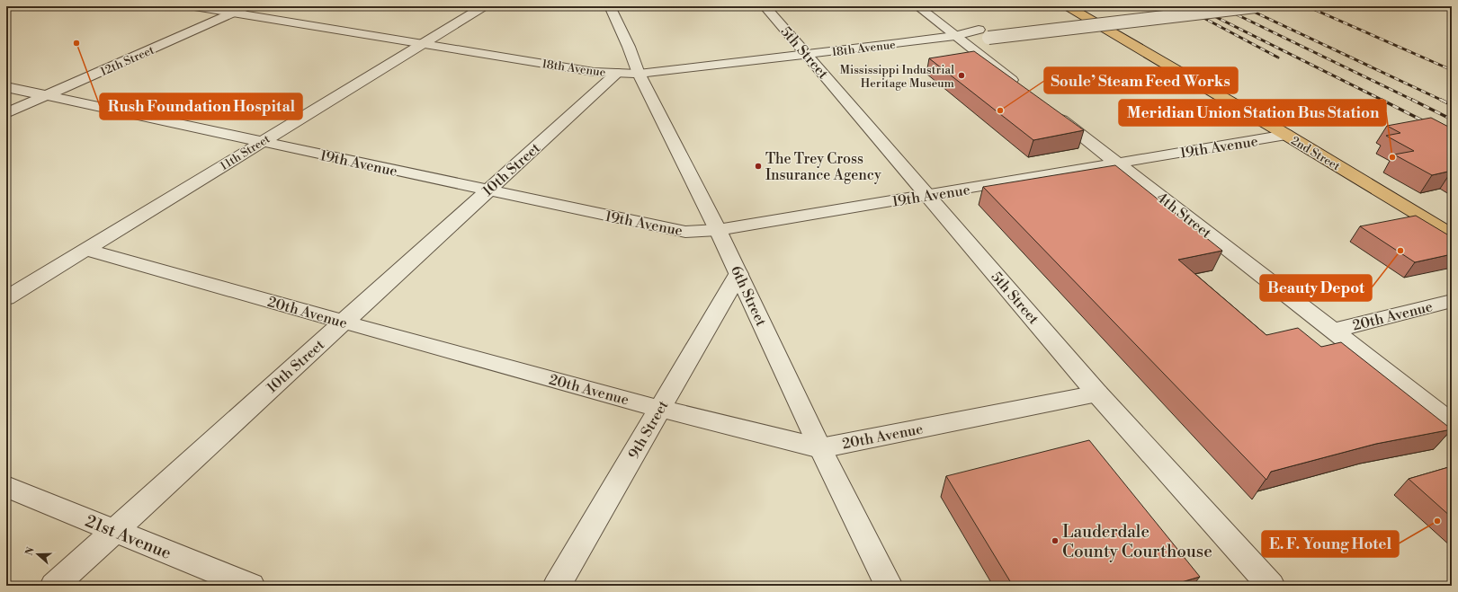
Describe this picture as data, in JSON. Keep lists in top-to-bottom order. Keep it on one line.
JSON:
{"streets":{"main road":["2nd Street"],"street":["18th Avenue","5th Street","12th Street","19th Avenue","11th Street","10th Street","4th Street","6th Street","20th Avenue","9th Street","21st Avenue"]},"crossings":[["18th Avenue","5th Street"],["18th Avenue","12th Street"],["18th Avenue","11th Street"],["18th Avenue","10th Street"],["18th Avenue","6th Street"],["5th Street","19th Avenue"],["5th Street","20th Avenue"],["12th Street","19th Avenue"],["19th Avenue","11th Street"],["19th Avenue","2nd Street"],["19th Avenue","10th Street"],["19th Avenue","4th Street"],["19th Avenue","6th Street"],["11th Street","20th Avenue"],["10th Street","20th Avenue"],["10th Street","21st Avenue"],["4th Street","20th Avenue"],["6th Street","20th Avenue"],["6th Street","9th Street"],["20th Avenue","9th Street"]],"places":["Rush Foundation Hospital","Mississippi Industrial Heritage Museum","Soule’ Steam Feed Works","Meridian Union Station Bus Station","The Trey Cross Insurance Agency","Beauty Depot","E. F. Young Hotel","Lauderdale County Courthouse"],"north":"left"}
